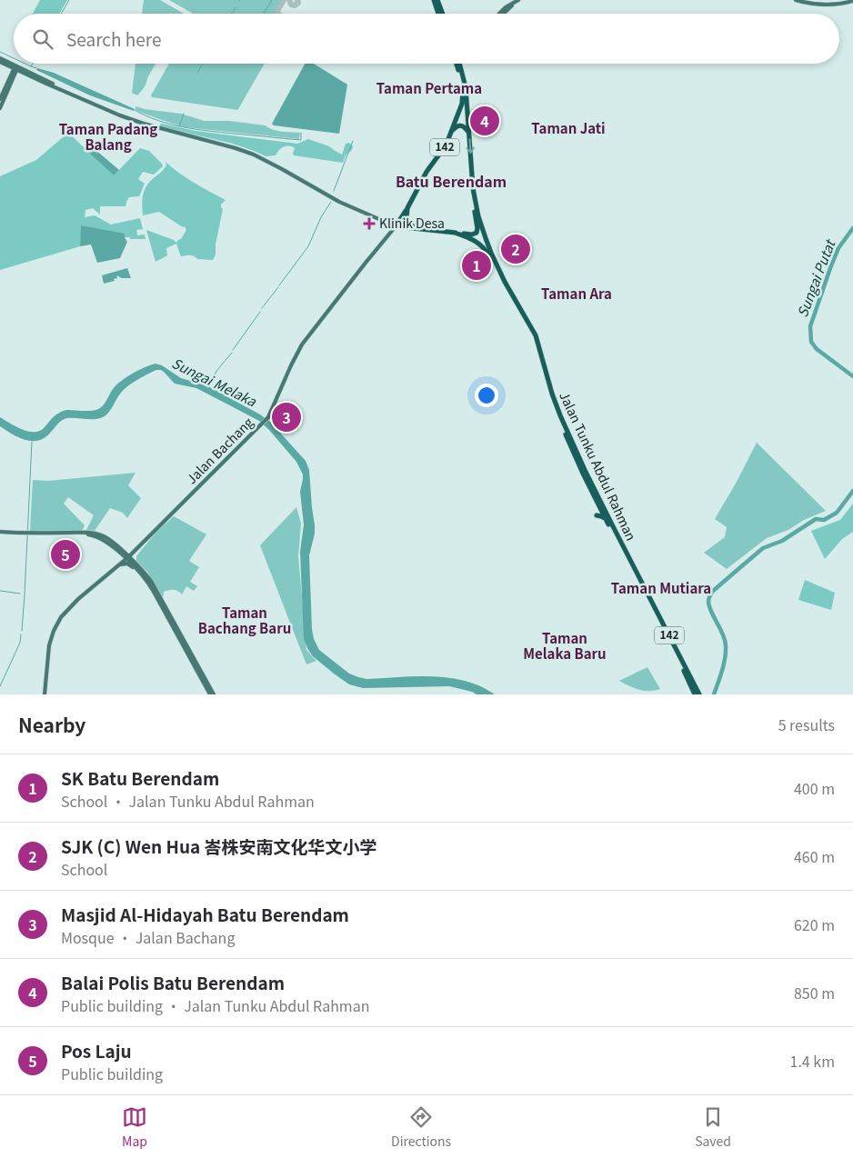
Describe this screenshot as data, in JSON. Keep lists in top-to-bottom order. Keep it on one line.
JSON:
{"streets":{"main road":["142","Jalan Bachang","Jalan Tunku Abdul Rahman"]},"crossings":[["142","Jalan Bachang"]],"districts":["Taman Pertama","Taman Jati","Taman Padang Balang","Batu Berendam","Taman Ara","Taman Mutiara","Taman Bachang Baru","Taman Melaka Baru"],"water":["Sungai Putat","Sungai Melaka"],"places":{"health":["Klinik Desa"]},"page":{"search":"Search here","pins":["4","2","1","3","5"],"heading":["Nearby","5 results"],"list":[{"mark":"1","name":"SK Batu Berendam","note":"School · Jalan Tunku Abdul Rahman","value":"400 m"},{"mark":"2","name":"SJK (C) Wen Hua 峇株安南文化华文小学","note":"School","value":"460 m"},{"mark":"3","name":"Masjid Al-Hidayah Batu Berendam","note":"Mosque · Jalan Bachang","value":"620 m"},{"mark":"4","name":"Balai Polis Batu Berendam","note":"Public building · Jalan Tunku Abdul Rahman","value":"850 m"},{"mark":"5","name":"Pos Laju","note":"Public building","value":"1.4 km"}],"nav":["Map","Directions","Saved"]}}
